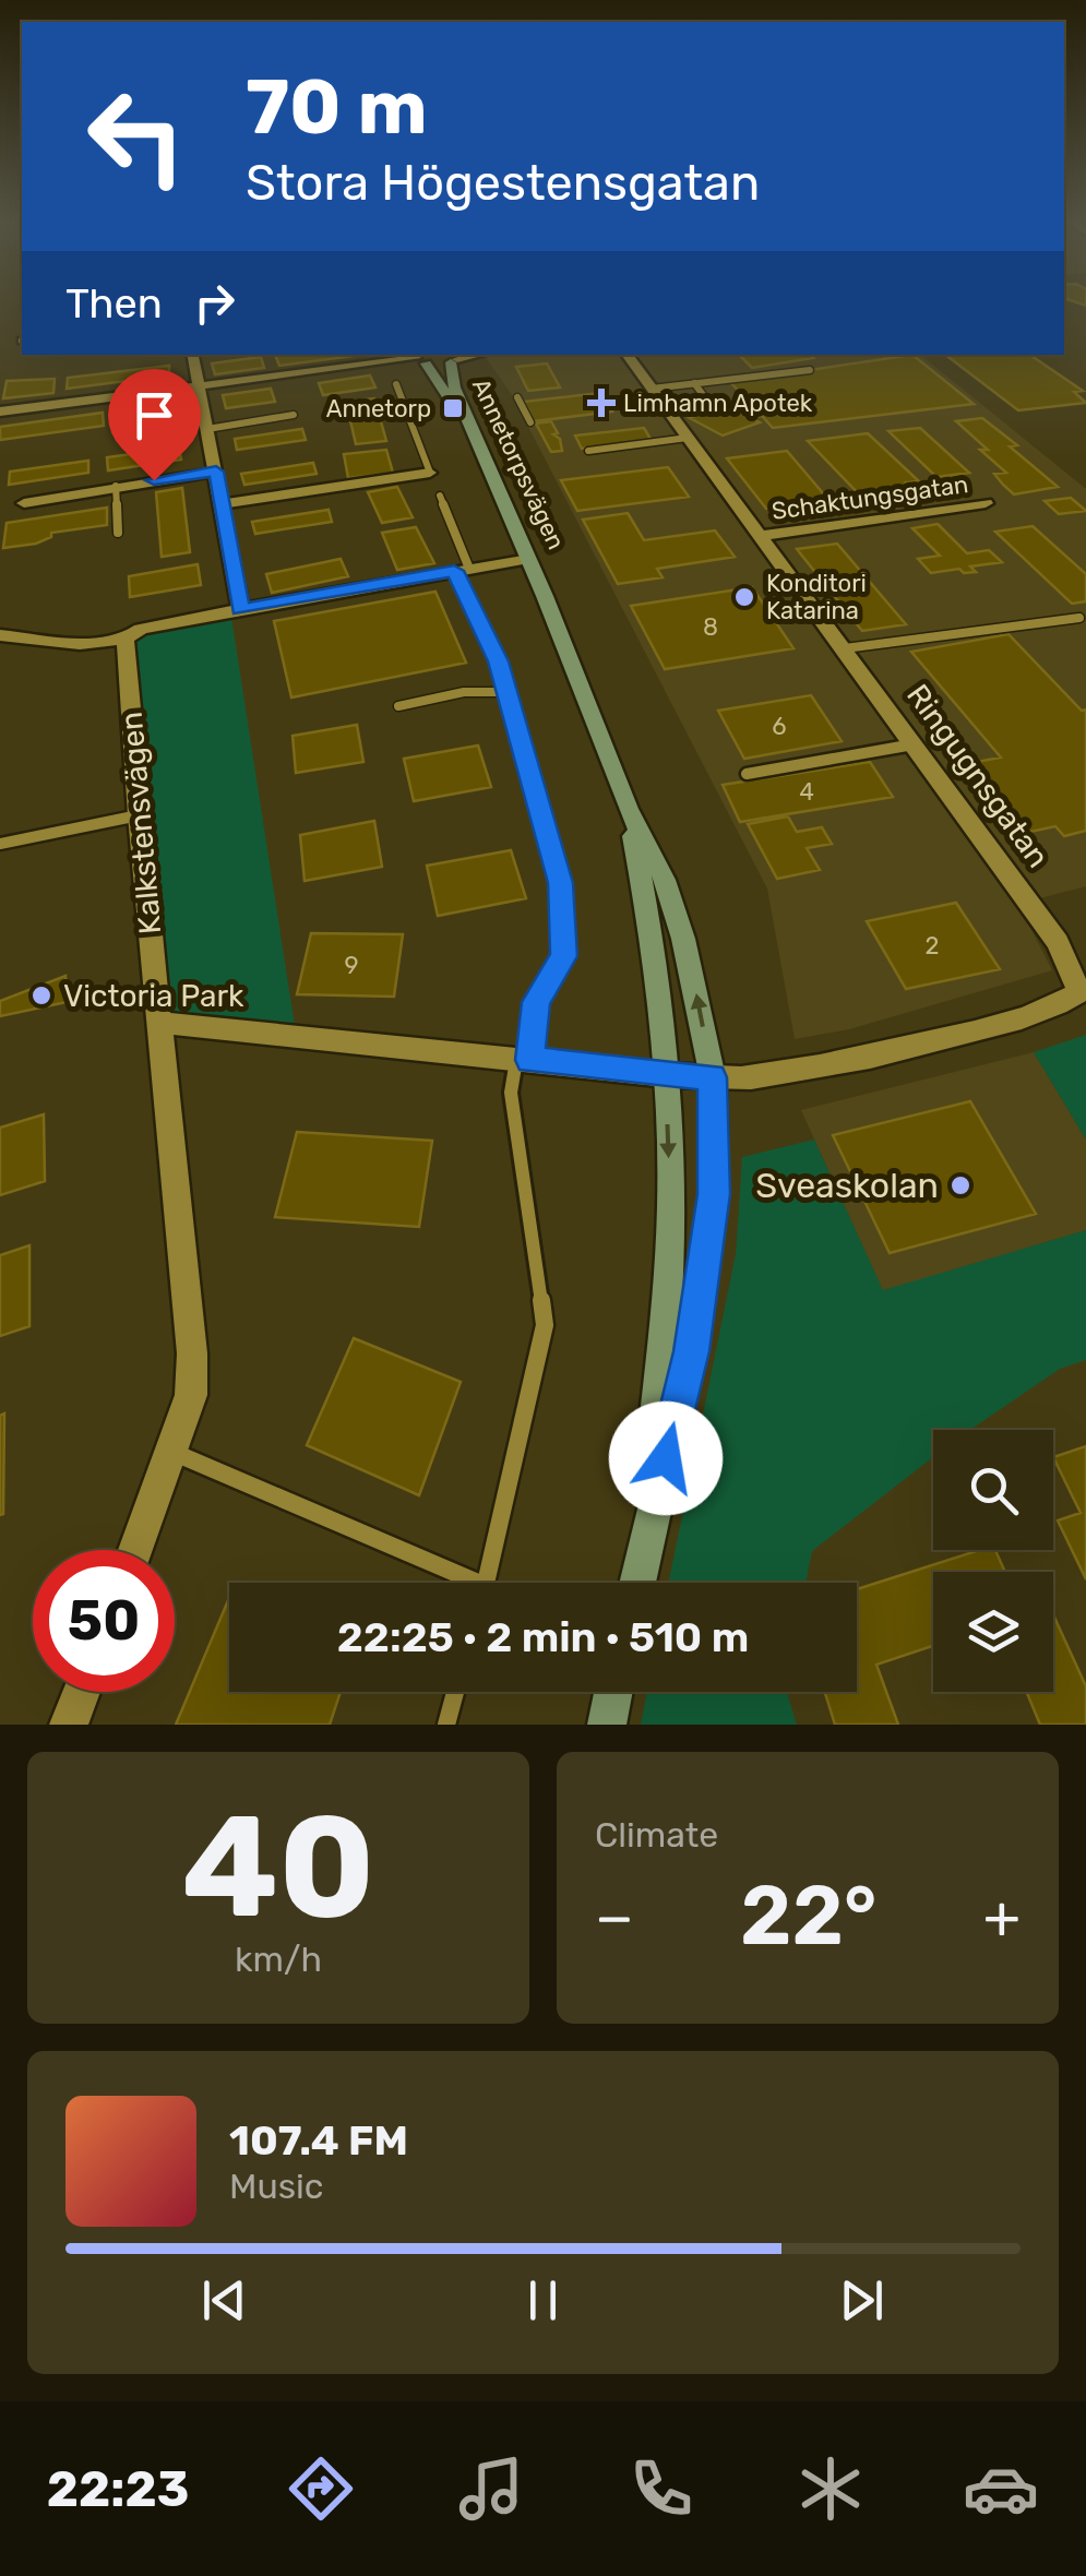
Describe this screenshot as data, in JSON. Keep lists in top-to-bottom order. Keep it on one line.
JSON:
{"streets":{"main road":["Annetorpsvägen"],"street":["Schaktungsgatan","Ringugnsgatan","Kalkstensvägen"]},"crossings":[["Annetorpsvägen","Ringugnsgatan"],["Schaktungsgatan","Ringugnsgatan"]],"places":{"health":["Limhamn Apotek"],"transit":["Annetorp"],"other":["Konditori Katarina","Victoria Park","Sveaskolan"]},"house_numbers":["8","6","4","2","9"],"page":{"turn":["70 m","Stora Högestensgatan"],"then":"Then","limit":"50","trip":"22:25 · 2 min · 510 m","tile":[["40","km/h"],"Climate"],"heat":["−","22°","+"],"song":["107.4 FM","Music"],"tabs":"22:23"}}
